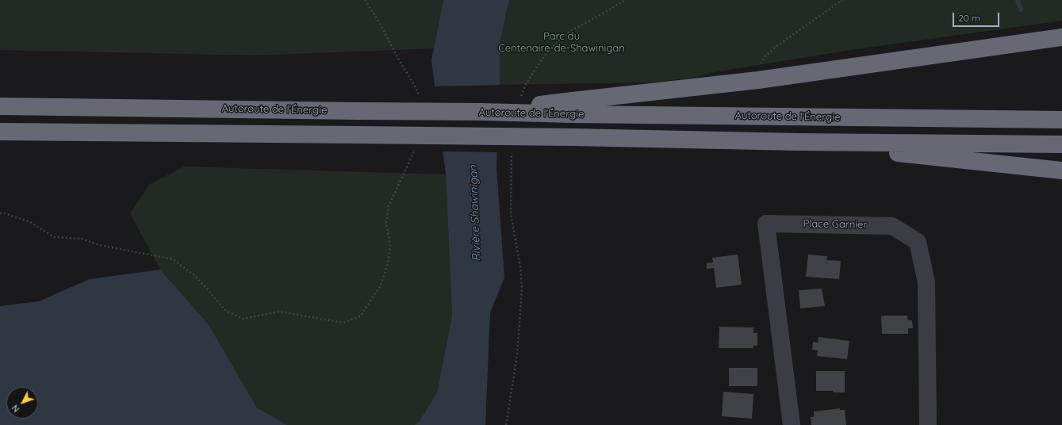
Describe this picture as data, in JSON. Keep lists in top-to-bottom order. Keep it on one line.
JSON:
{"streets":{"highway":["Autoroute de l'Énergie"],"street":["Place Garnier"]},"water":["Rivière Shawinigan"],"parks":["Parc du Centenaire-de-Shawinigan"],"scale_bar":"20 m","north":"bottom left"}
